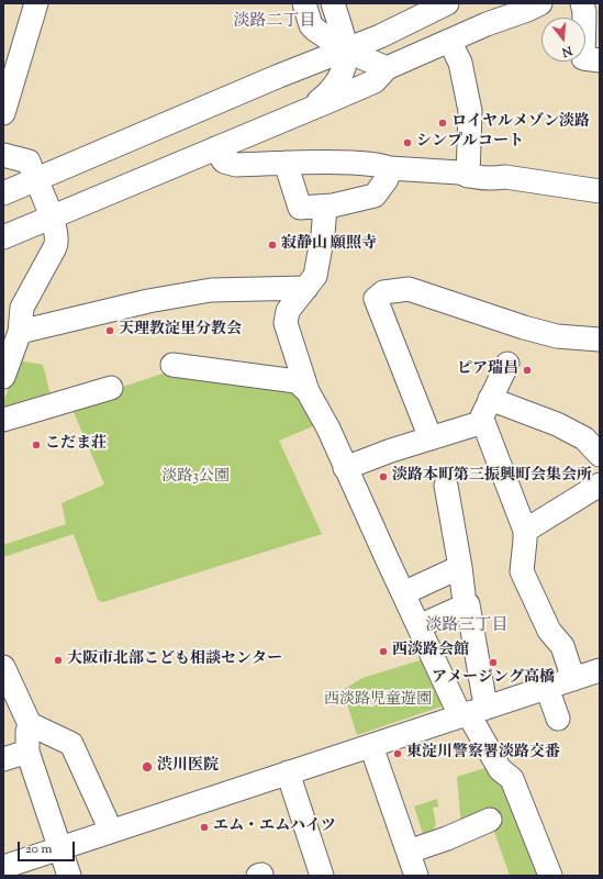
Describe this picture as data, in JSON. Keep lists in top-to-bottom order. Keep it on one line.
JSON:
{"districts":["淡路二丁目","淡路三丁目"],"parks":["淡路3公園","西淡路児童遊園"],"places":["ロイヤルメゾン淡路","シンプルコート","寂静山 願照寺","天理教淀里分教会","ピア瑞昌","こだま荘","淡路本町第三振興町会集会所","西淡路会館","大阪市北部こども相談センター","アメージング高橋","東淀川警察署淡路交番","渋川医院","エム・エムハイツ"],"scale_bar":"20 m","north":"bottom"}
